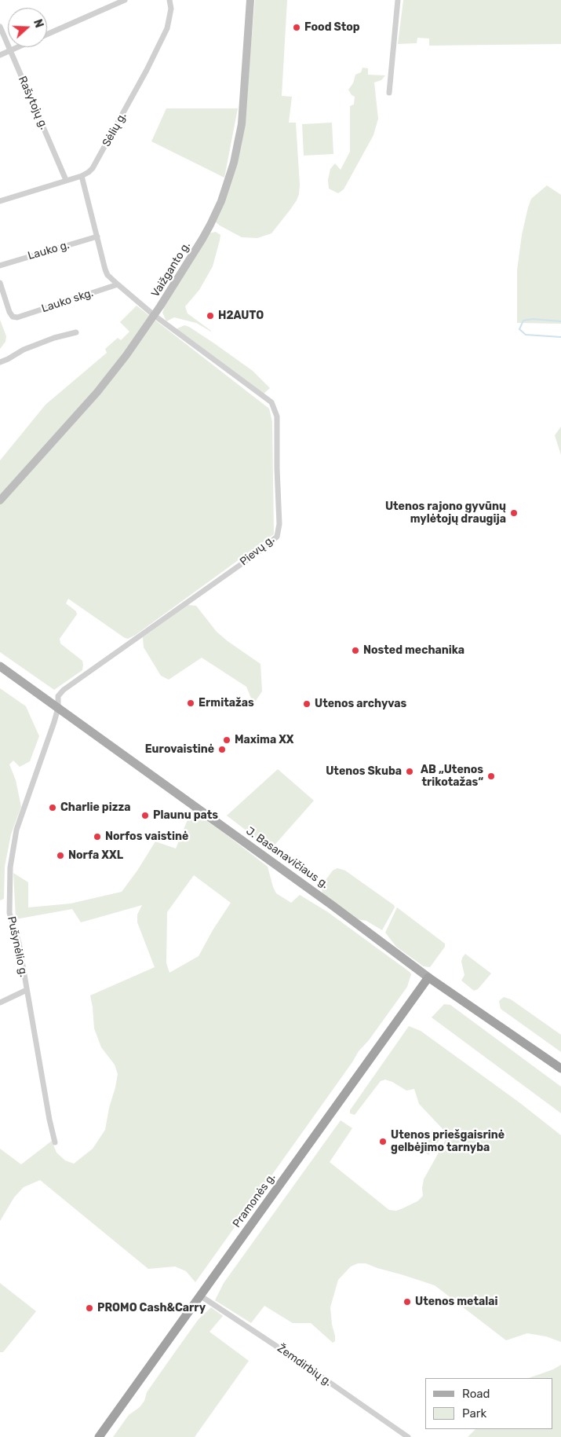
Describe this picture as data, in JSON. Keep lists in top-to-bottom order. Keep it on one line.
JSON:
{"streets":{"highway":["J. Basanavičiaus g.","Pramonės g."],"main road":["Vaižganto g."],"street":["Rašytojų g.","Sėlių g.","Lauko g.","Lauko skg.","Pievų g.","Pušynėlio g.","Žemdirbių g."]},"crossings":[["Rašytojų g.","Sėlių g."],["Sėlių g.","Pievų g."],["Lauko g.","Pievų g."],["Vaižganto g.","Pievų g."],["Lauko skg.","Pievų g."],["Pievų g.","J. Basanavičiaus g."],["Pievų g.","Pušynėlio g."],["J. Basanavičiaus g.","Pušynėlio g."],["J. Basanavičiaus g.","Pramonės g."],["Pramonės g.","Žemdirbių g."]],"places":["Food Stop","H2AUTO","Utenos rajono gyvūnų mylėtojų draugija","Nosted mechanika","Ermitažas","Utenos archyvas","Maxima XX","Eurovaistinė","Utenos Skuba","AB „Utenos trikotažas“","Charlie pizza","Plaunu pats","Norfos vaistinė","Norfa XXL","Utenos priešgaisrinė gelbėjimo tarnyba","Utenos metalai","PROMO Cash&Carry"],"legend":["Road","Park"],"north":"right"}
